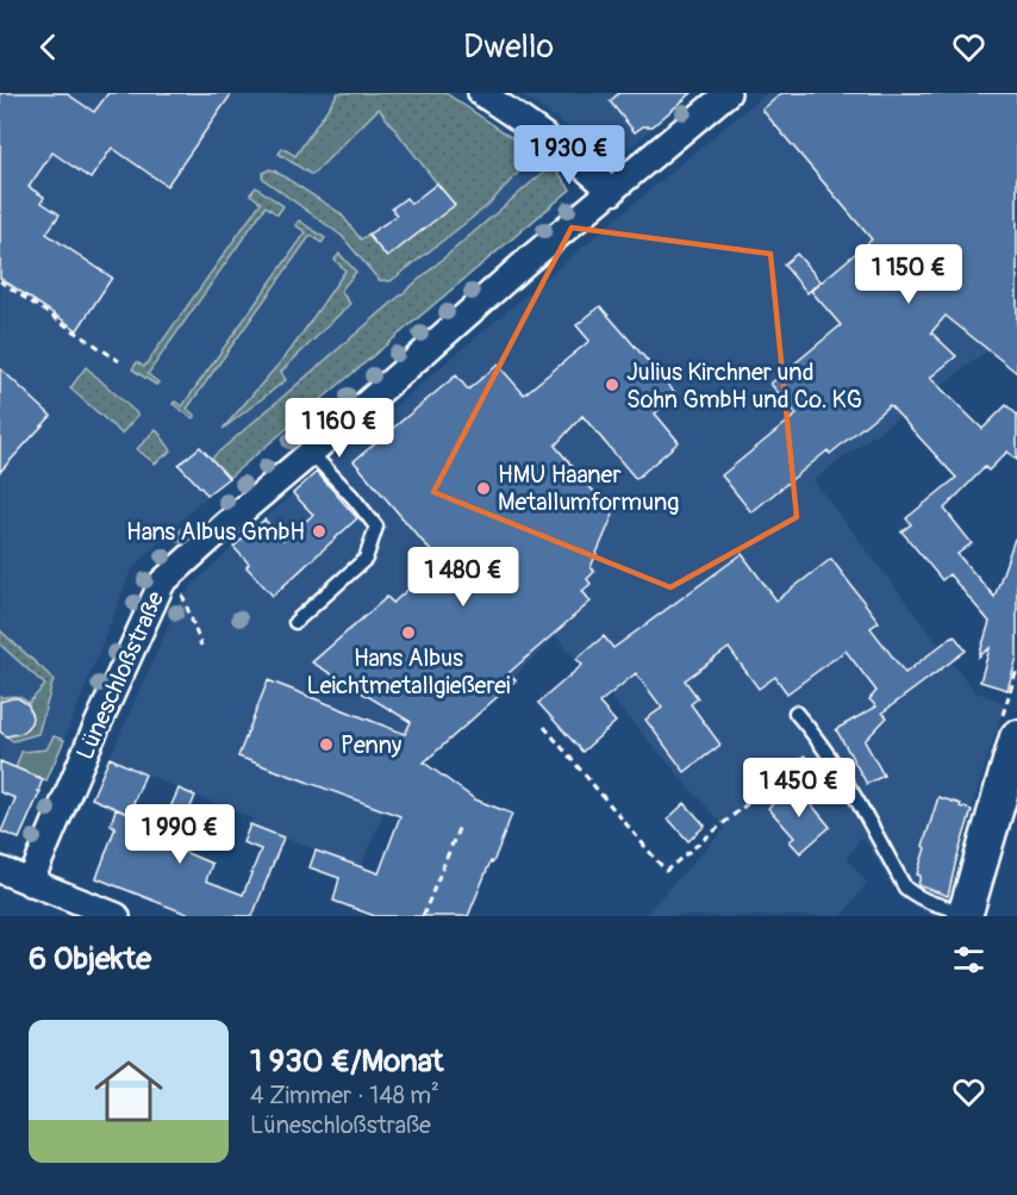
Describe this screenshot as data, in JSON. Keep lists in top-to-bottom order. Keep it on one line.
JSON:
{"streets":{"street":["Lüneschloßstraße"]},"places":["Julius Kirchner und Sohn GmbH und Co. KG","HMU Haaner Metallumformung","Hans Albus GmbH","Hans Albus Leichtmetallgießerei","Penny"],"page":{"header":"Dwello","price":["1 930 €","1 150 €","1 160 €","1 480 €","1 450 €","1 990 €"],"heading":"6 Objekte","list":[{"name":"1 930 €/Monat","note":"4 Zimmer · 148 m² · Lüneschloßstraße"}]}}
